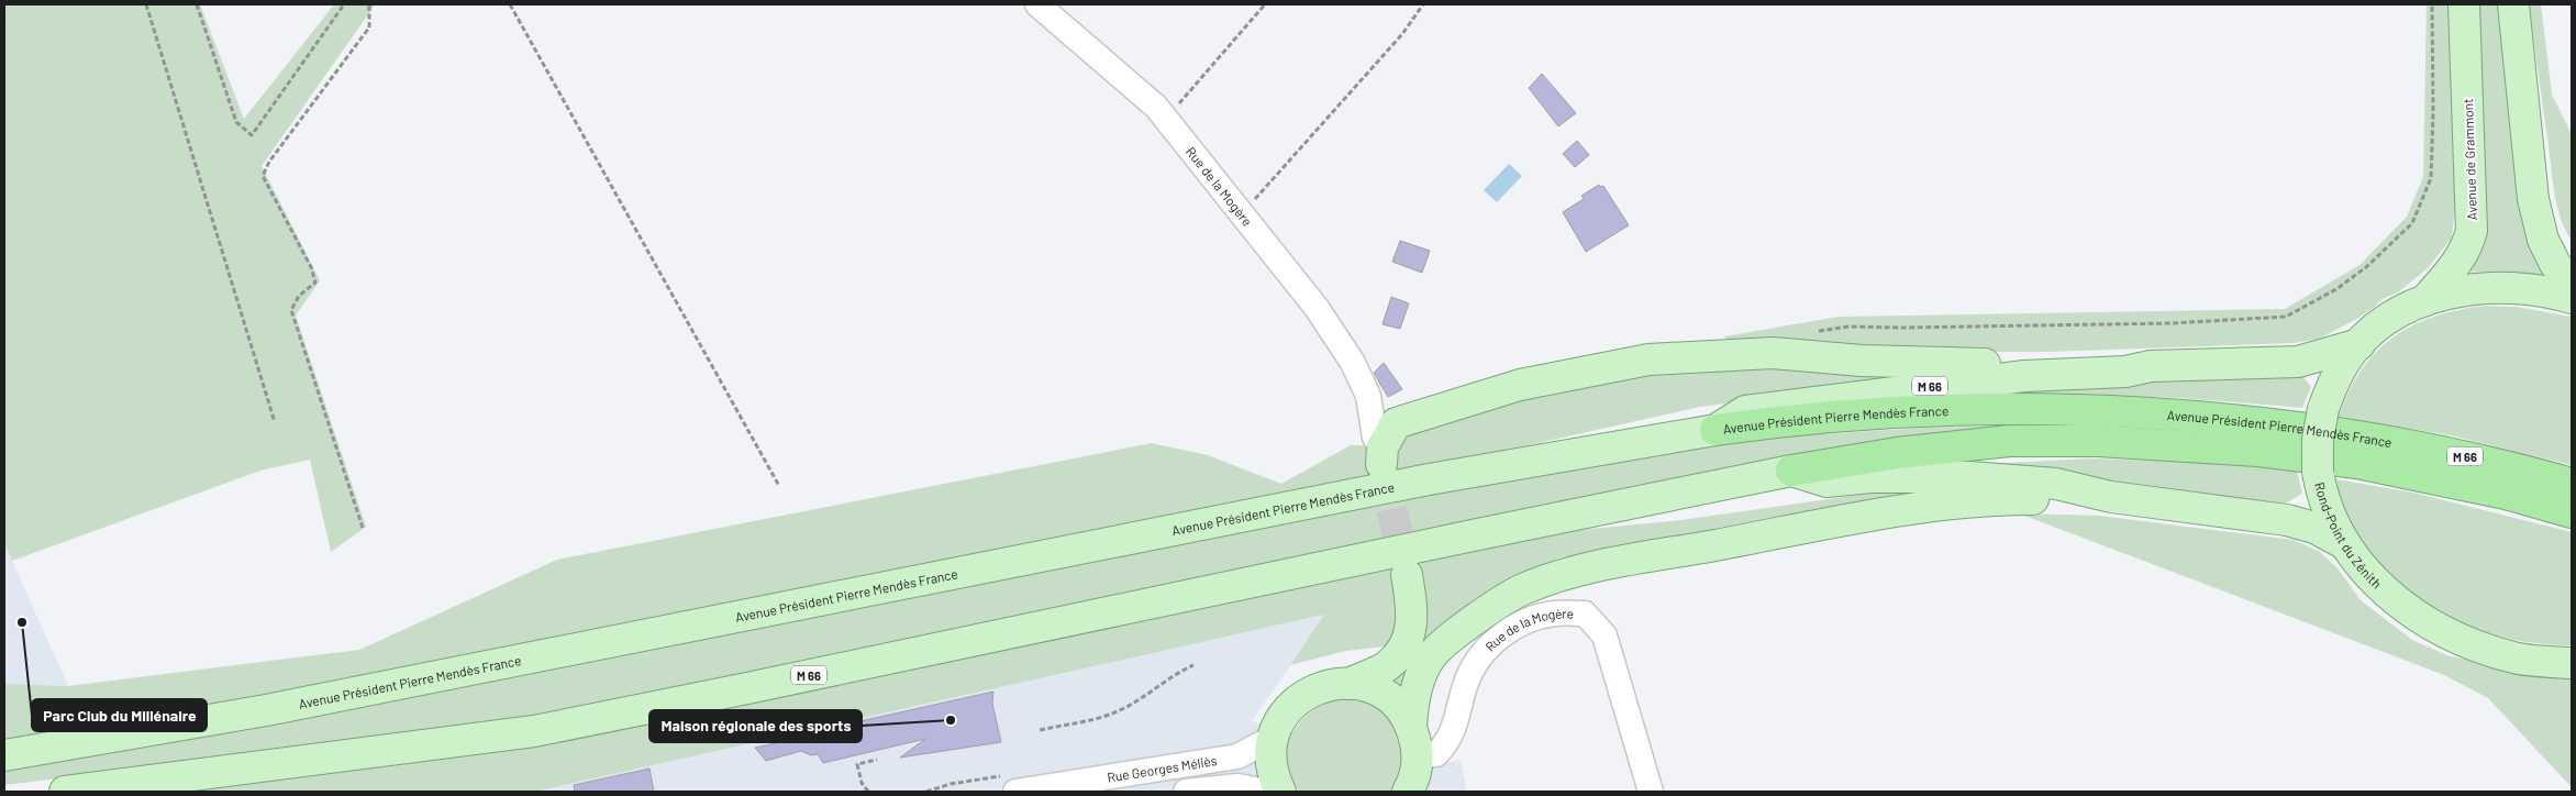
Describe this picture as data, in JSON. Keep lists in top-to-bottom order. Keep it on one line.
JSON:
{"streets":{"highway":["M 66","Avenue Président Pierre Mendès France"],"main road":["Avenue de Grammont","Rond-Point du Zénith"],"street":["Rue de la Mogère","Rue Georges Méliès"]},"crossings":[["Avenue de Grammont","Rond-Point du Zénith"],["Rue de la Mogère","M 66"],["M 66","Avenue Président Pierre Mendès France"],["M 66","Rond-Point du Zénith"]],"places":["Parc Club du Millénaire","Maison régionale des sports"]}
